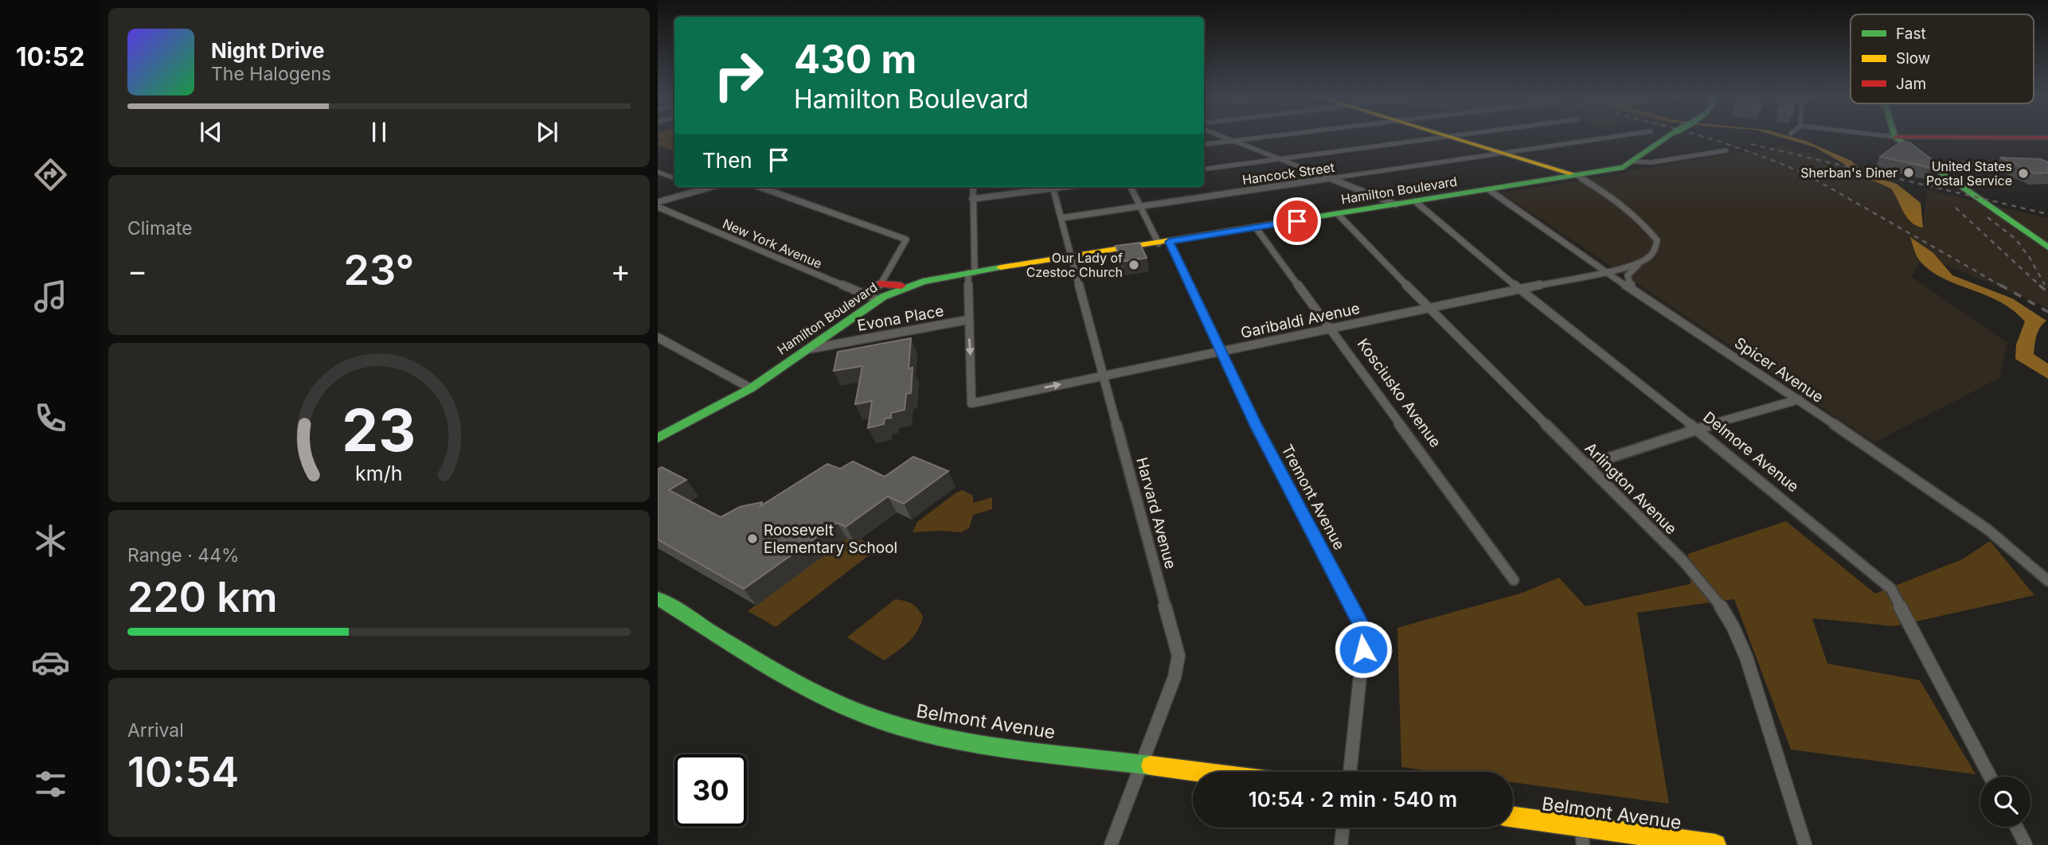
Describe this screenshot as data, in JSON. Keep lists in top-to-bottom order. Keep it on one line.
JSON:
{"streets":{"main road":["Hamilton Boulevard","Belmont Avenue"],"street":["Hancock Street","New York Avenue","Evona Place","Garibaldi Avenue","Spicer Avenue","Kosciusko Avenue","Delmore Avenue","Arlington Avenue","Tremont Avenue","Harvard Avenue"]},"crossings":[["Hancock Street","Tremont Avenue"],["Hancock Street","Harvard Avenue"],["Hamilton Boulevard","New York Avenue"],["Hamilton Boulevard","Evona Place"],["Hamilton Boulevard","Spicer Avenue"],["Hamilton Boulevard","Kosciusko Avenue"],["Hamilton Boulevard","Delmore Avenue"],["Hamilton Boulevard","Arlington Avenue"],["Hamilton Boulevard","Tremont Avenue"],["Hamilton Boulevard","Harvard Avenue"],["Evona Place","Garibaldi Avenue"],["Garibaldi Avenue","Spicer Avenue"],["Garibaldi Avenue","Kosciusko Avenue"],["Garibaldi Avenue","Delmore Avenue"],["Garibaldi Avenue","Arlington Avenue"],["Garibaldi Avenue","Tremont Avenue"],["Garibaldi Avenue","Harvard Avenue"],["Harvard Avenue","Belmont Avenue"]],"places":["Sherban's Diner","United States Postal Service","Our Lady of Czestoc Church","Roosevelt Elementary School"],"legend":["Fast","Slow","Jam"],"page":{"tabs":"10:52","turn":["430 m","Hamilton Boulevard"],"song":["Night Drive","The Halogens"],"then":"Then","tile":["Climate",["Range · 44%","220 km"],["Arrival","10:54"]],"heat":["−","23°","+"],"limit":"30","trip":"10:54 · 2 min · 540 m","gauge":["23","km/h"]}}
